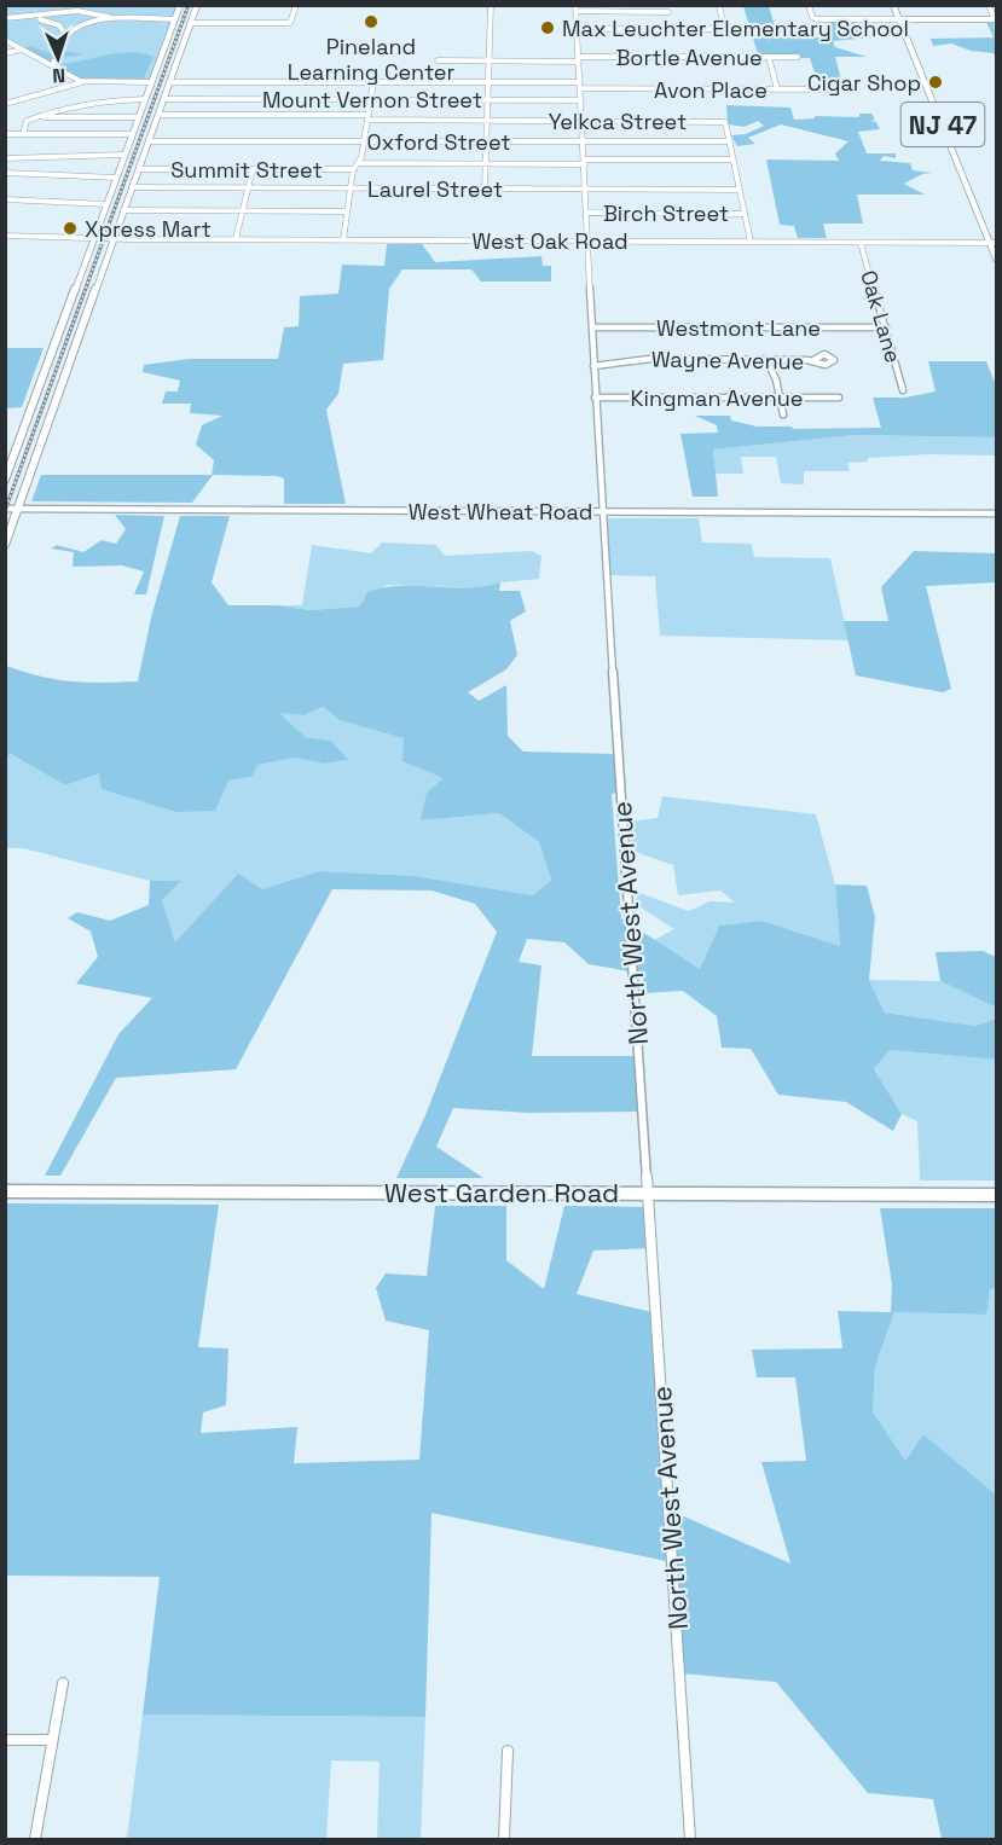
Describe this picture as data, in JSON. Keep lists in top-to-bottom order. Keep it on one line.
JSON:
{"streets":{"main road":["NJ 47","West Garden Road"],"street":["Bortle Avenue","Avon Place","Mount Vernon Street","Yelkca Street","Oxford Street","Summit Street","Laurel Street","Birch Street","West Oak Road","Oak Lane","Westmont Lane","Wayne Avenue","Kingman Avenue","West Wheat Road","North West Avenue"]},"crossings":[["Bortle Avenue","North West Avenue"],["Avon Place","North West Avenue"],["Mount Vernon Street","North West Avenue"],["Yelkca Street","Oxford Street"],["Yelkca Street","North West Avenue"],["NJ 47","West Oak Road"],["Oxford Street","North West Avenue"],["Summit Street","North West Avenue"],["Laurel Street","North West Avenue"],["Birch Street","North West Avenue"],["West Oak Road","Oak Lane"],["West Oak Road","North West Avenue"],["Oak Lane","Westmont Lane"],["Westmont Lane","North West Avenue"],["Wayne Avenue","North West Avenue"],["Kingman Avenue","North West Avenue"],["West Wheat Road","North West Avenue"],["North West Avenue","West Garden Road"]],"places":["Pineland Learning Center","Max Leuchter Elementary School","Cigar Shop","Xpress Mart"],"north":"bottom"}
